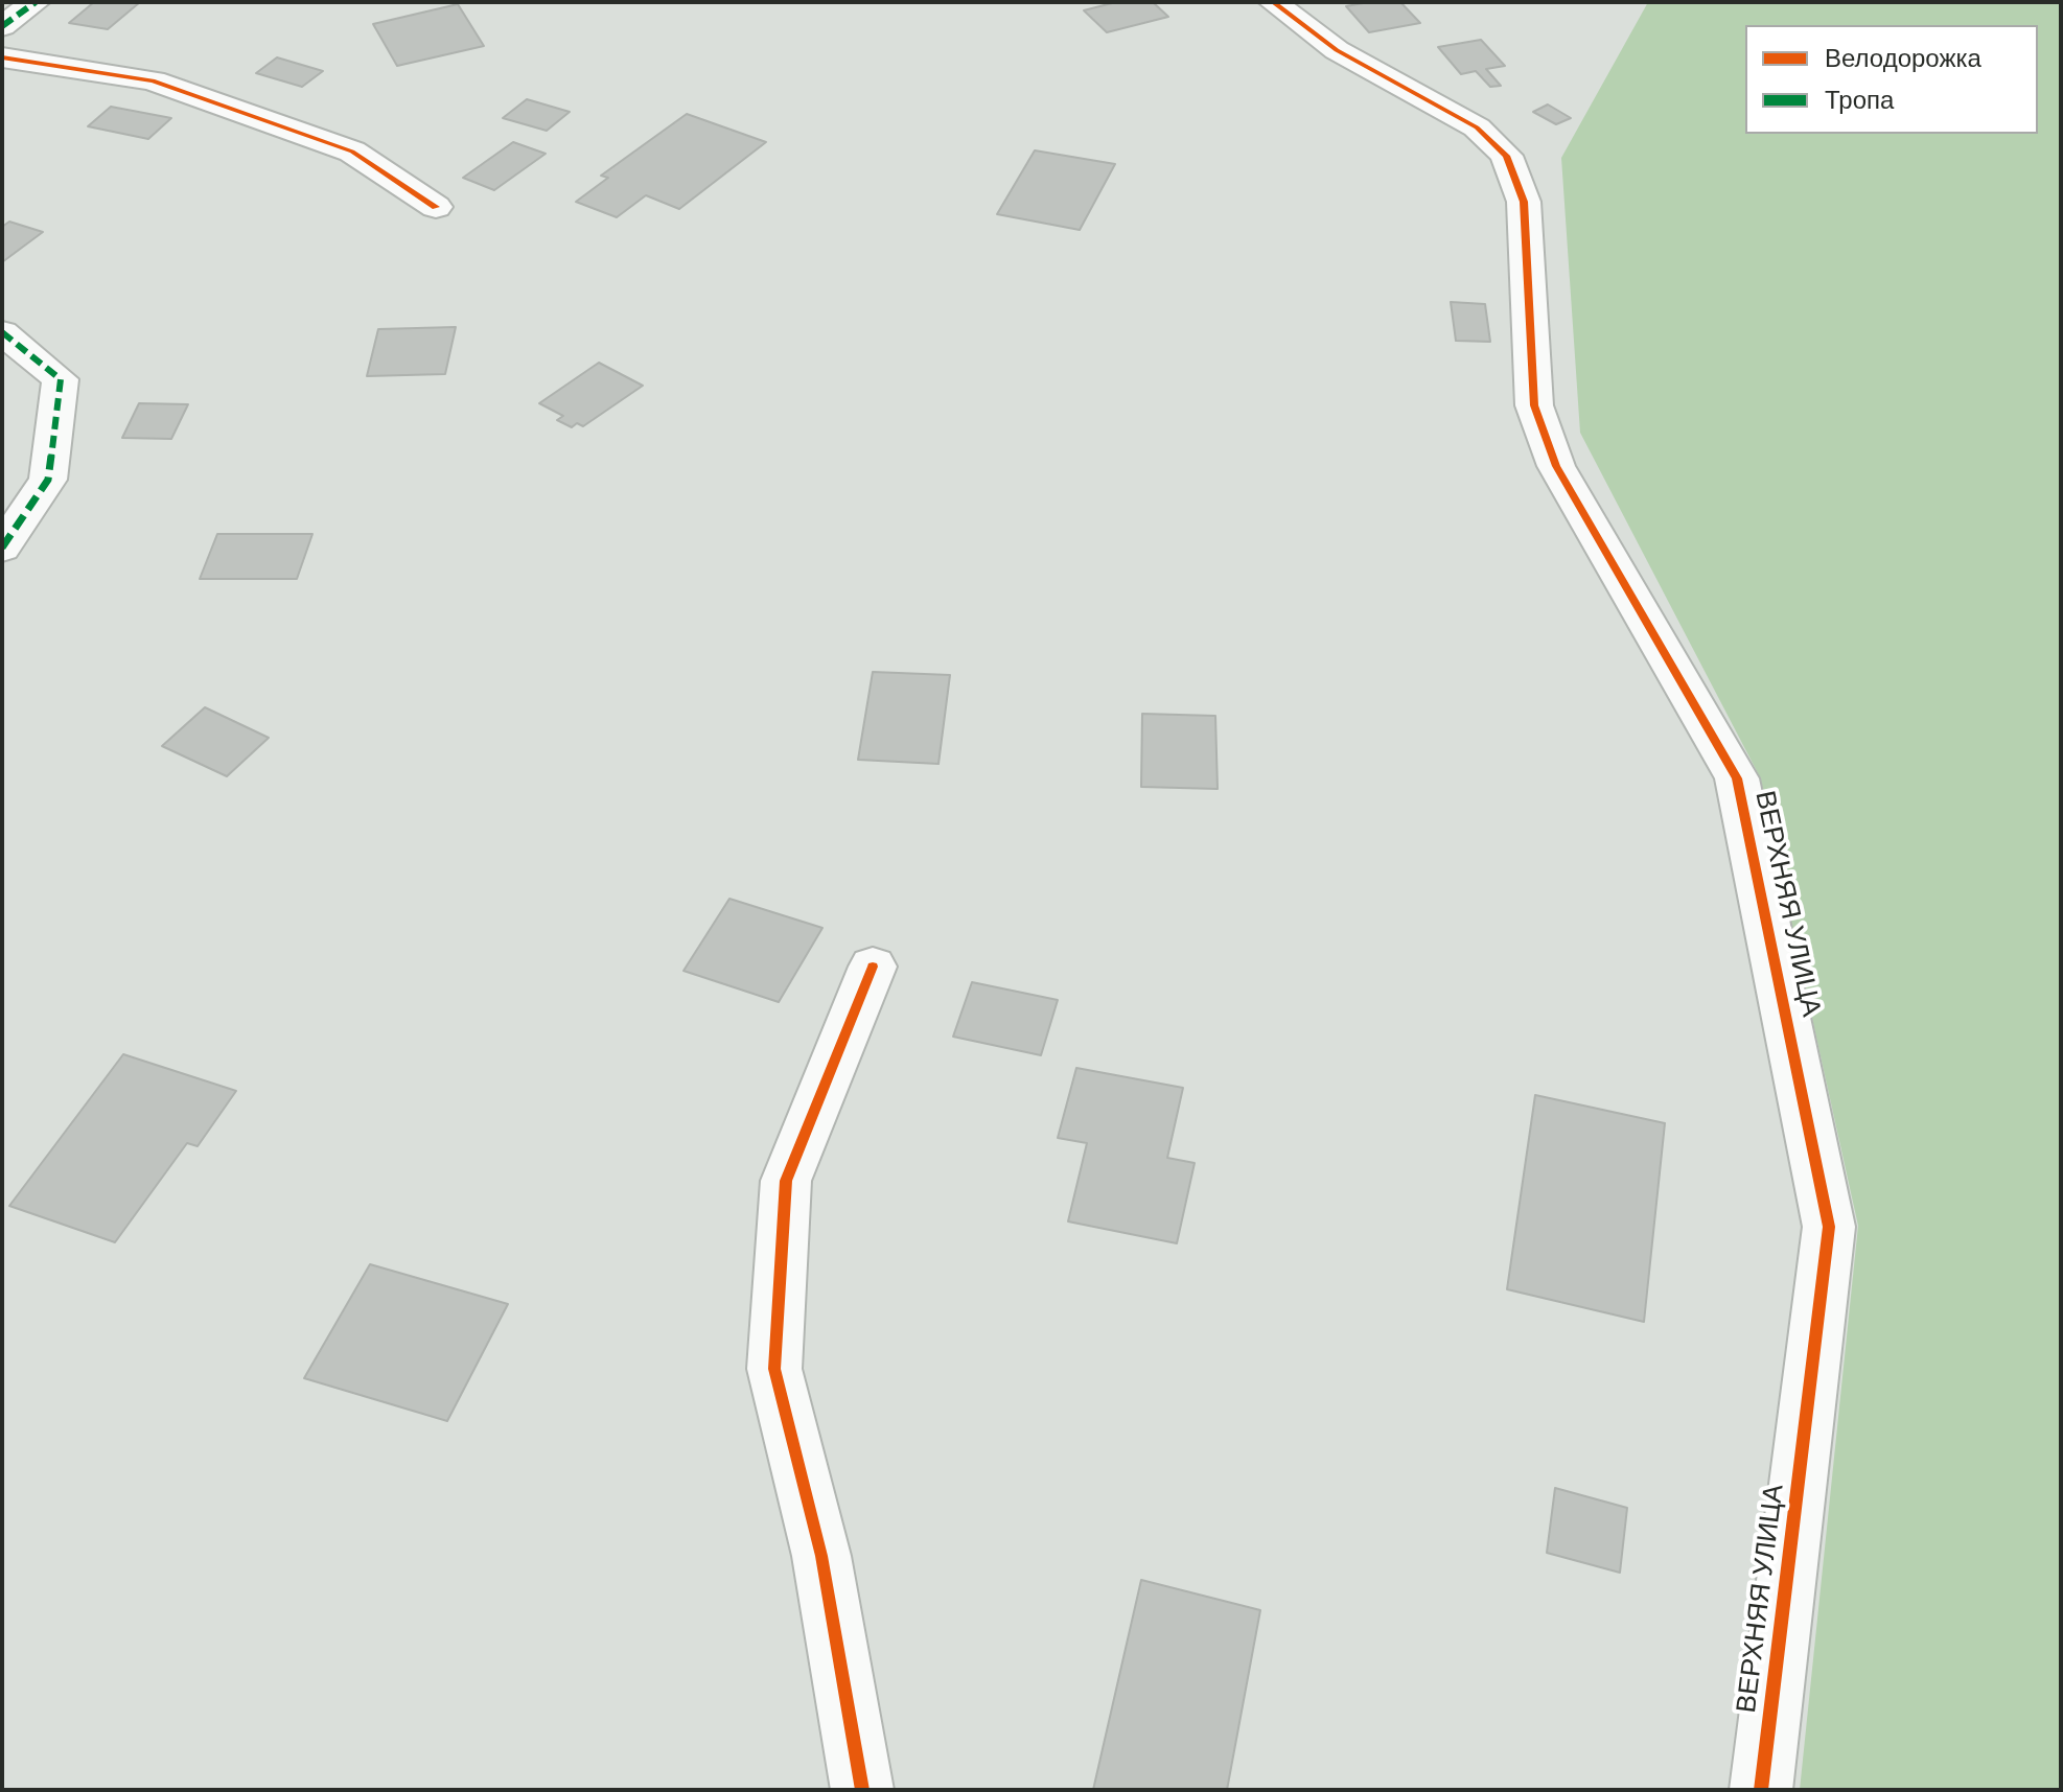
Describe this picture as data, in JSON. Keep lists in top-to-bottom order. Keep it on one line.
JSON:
{"streets":{"street":["ВЕРХНЯЯ УЛИЦА"]},"legend":["Велодорожка","Тропа"]}
